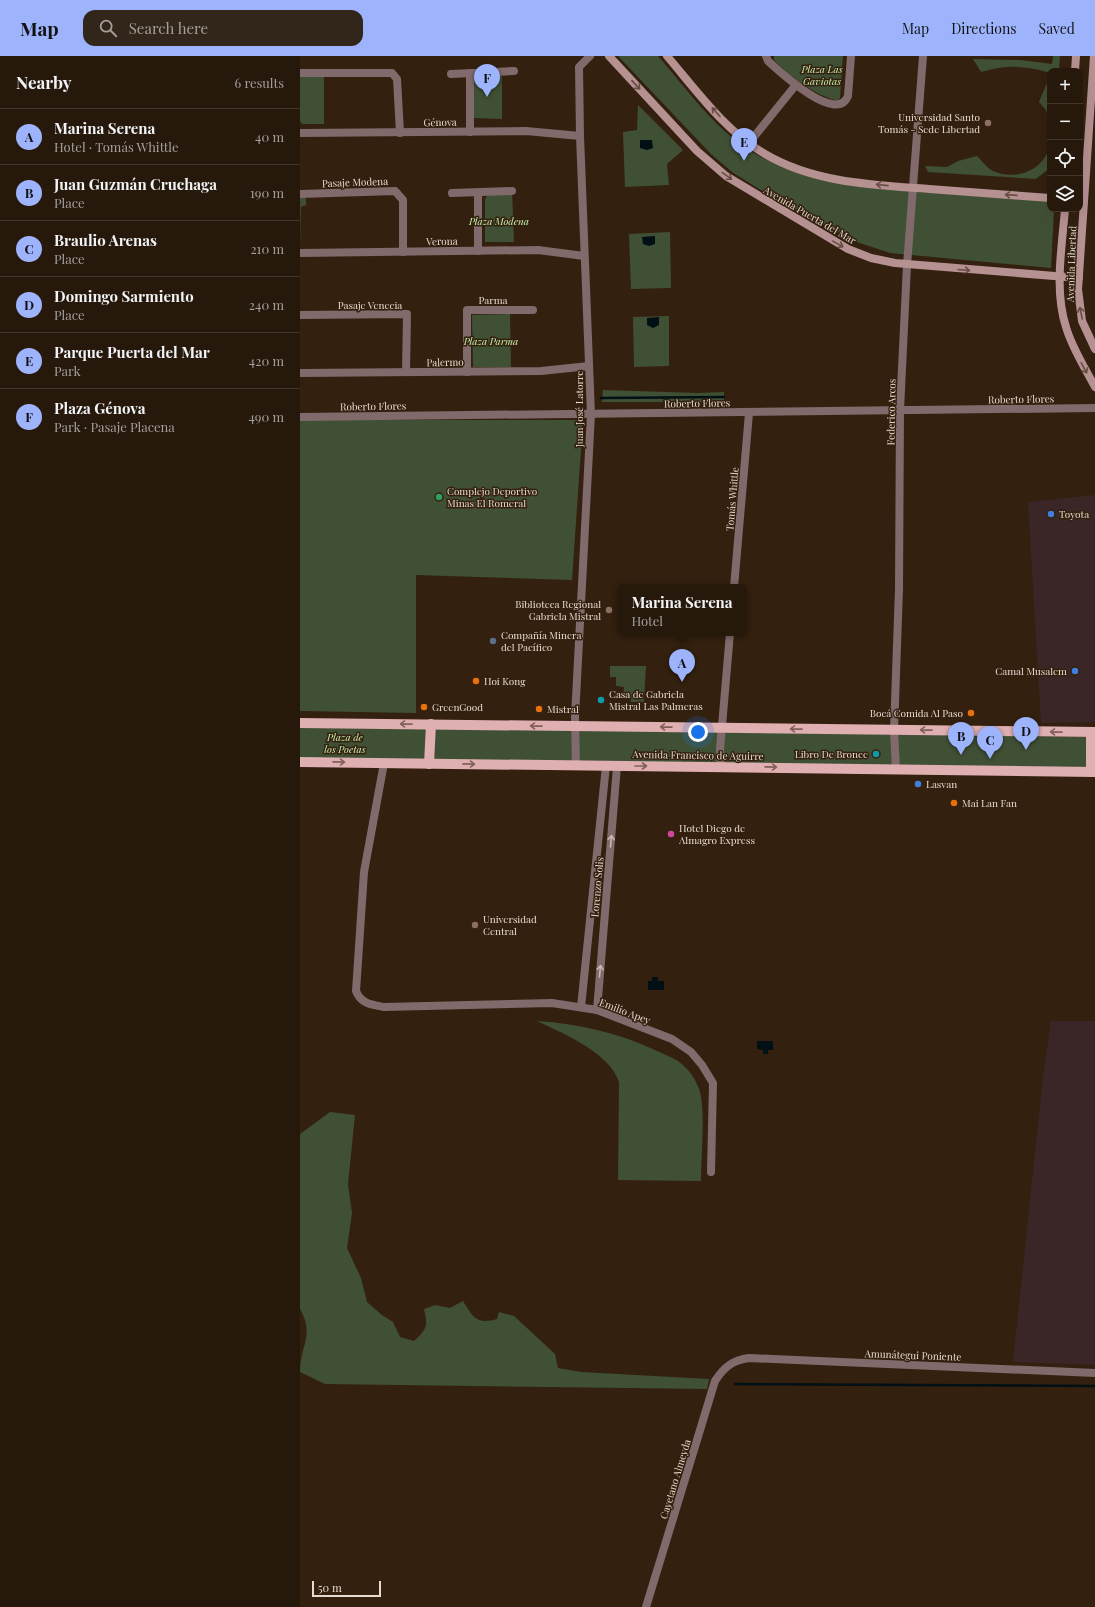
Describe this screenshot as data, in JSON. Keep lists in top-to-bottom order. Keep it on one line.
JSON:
{"streets":{"main road":["Avenida Francisco de Aguirre"],"street":["Génova","Pasaje Modena","Avenida Puerta del Mar","Verona","Avenida Libertad","Parma","Pasaje Venecia","Palermo","Roberto Flores","Juan José Latorre","Federico Arcos","Tomás Whittle","Lorenzo Solis","Emilio Apey","Amunátegui Poniente","Cayetano Almeyda"]},"crossings":[["Génova","Juan José Latorre"],["Pasaje Modena","Verona"],["Avenida Puerta del Mar","Avenida Libertad"],["Avenida Puerta del Mar","Federico Arcos"],["Verona","Juan José Latorre"],["Parma","Palermo"],["Pasaje Venecia","Palermo"],["Palermo","Juan José Latorre"],["Roberto Flores","Juan José Latorre"],["Roberto Flores","Federico Arcos"],["Roberto Flores","Tomás Whittle"],["Juan José Latorre","Avenida Francisco de Aguirre"],["Federico Arcos","Avenida Francisco de Aguirre"],["Avenida Francisco de Aguirre","Lorenzo Solis"],["Avenida Francisco de Aguirre","Emilio Apey"],["Lorenzo Solis","Emilio Apey"],["Amunátegui Poniente","Cayetano Almeyda"]],"parks":["Plaza Las Gaviotas","Plaza Modena","Plaza Parma","Plaza de los Poetas"],"places":["Universidad Santo Tomás - Sede Libertad","Complejo Deportivo Minas El Romeral","Toyota","Biblioteca Regional Gabriela Mistral","Compañía Minera del Pacífico","Camal Musalem","Hoi Kong","Casa de Gabriela Mistral Las Palmeras","GreenGood","Mistral","Bocá Comida Al Paso","Libro De Bronce","Lasvan","Mai Lan Fan","Hotel Diego de Almagro Express","Universidad Central"],"scale_bar":"50 m","page":{"header":"Map","search":"Search here","nav":["Map","Directions","Saved"],"heading":["Nearby","6 results"],"pins":["F","E","A","D","B","C"],"map_buttons":["+","−"],"list":[{"mark":"A","name":"Marina Serena","note":"Hotel · Tomás Whittle","value":"40 m"},{"mark":"B","name":"Juan Guzmán Cruchaga","note":"Place","value":"190 m"},{"mark":"C","name":"Braulio Arenas","note":"Place","value":"210 m"},{"mark":"D","name":"Domingo Sarmiento","note":"Place","value":"240 m"},{"mark":"E","name":"Parque Puerta del Mar","note":"Park","value":"420 m"},{"mark":"F","name":"Plaza Génova","note":"Park · Pasaje Placena","value":"490 m"}],"popup":["Marina Serena","Hotel"],"scale":"50 m"}}
